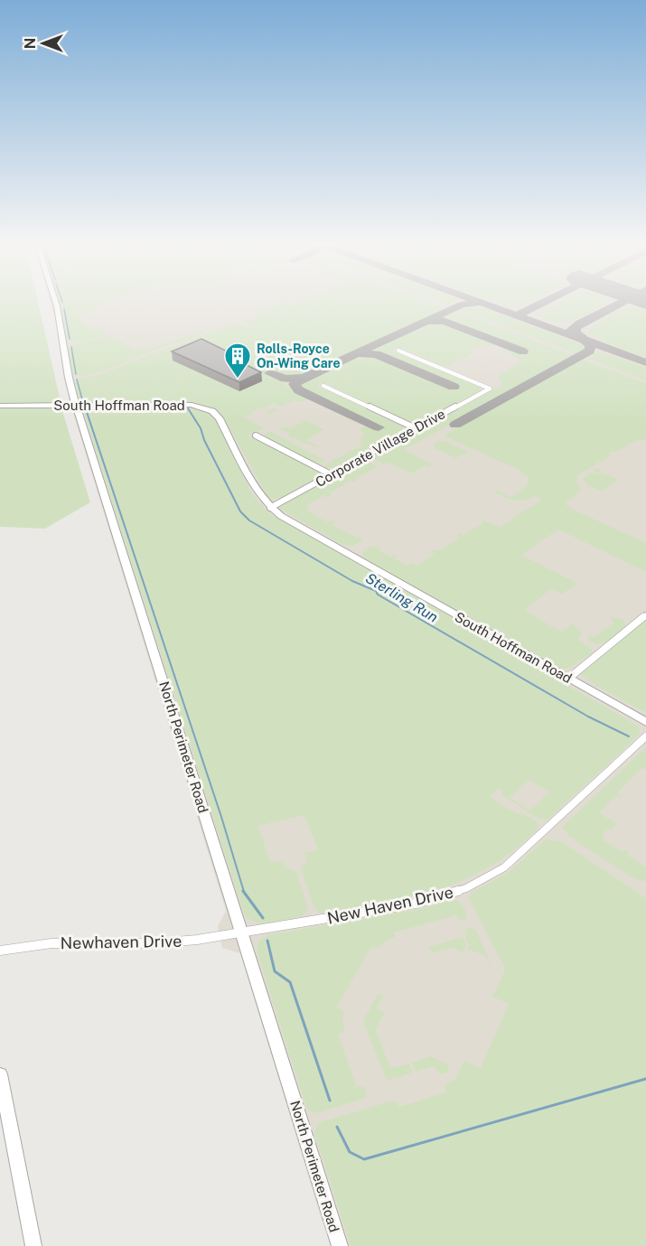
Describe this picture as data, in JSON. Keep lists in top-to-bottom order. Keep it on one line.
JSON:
{"streets":{"street":["South Hoffman Road","Corporate Village Drive","North Perimeter Road","New Haven Drive","Newhaven Drive"]},"crossings":[["South Hoffman Road","Corporate Village Drive"],["South Hoffman Road","North Perimeter Road"],["North Perimeter Road","New Haven Drive"],["North Perimeter Road","Newhaven Drive"],["New Haven Drive","Newhaven Drive"]],"water":["Sterling Run"],"places":{"building":["Rolls-Royce On-Wing Care"]},"north":"left"}
